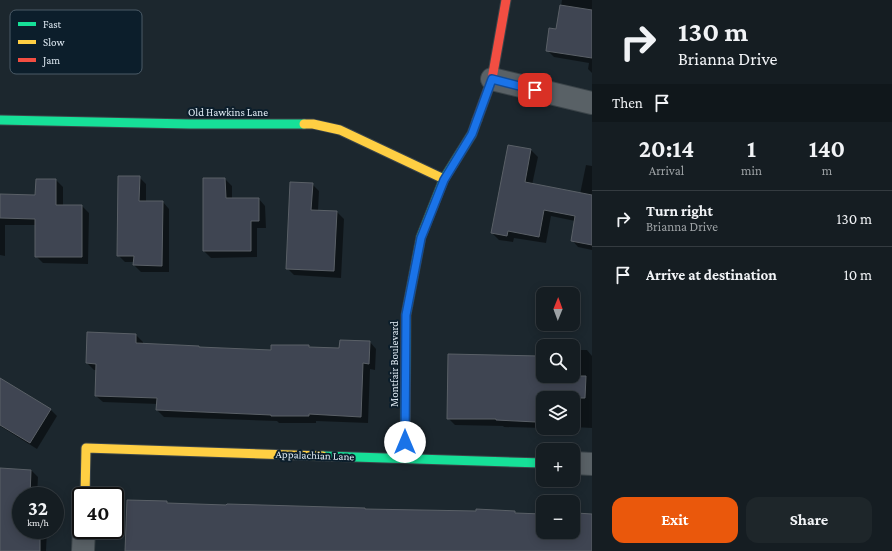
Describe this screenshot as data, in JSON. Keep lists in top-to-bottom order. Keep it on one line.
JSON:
{"streets":{"street":["Old Hawkins Lane","Montfair Boulevard","Appalachian Lane"]},"crossings":[["Old Hawkins Lane","Montfair Boulevard"],["Montfair Boulevard","Appalachian Lane"]],"legend":["Fast","Slow","Jam"],"north":"top","page":{"turn":["130 m","Brianna Drive"],"then":"Then","eta":["20:14","Arrival","1","min","140","m"],"list":[{"name":"Turn right","note":"Brianna Drive","value":"130 m"},{"name":"Arrive at destination","value":"10 m"}],"map_buttons":["+","−"],"speed":"32 km/h","limit":"40","buttons":["Exit","Share"]}}
